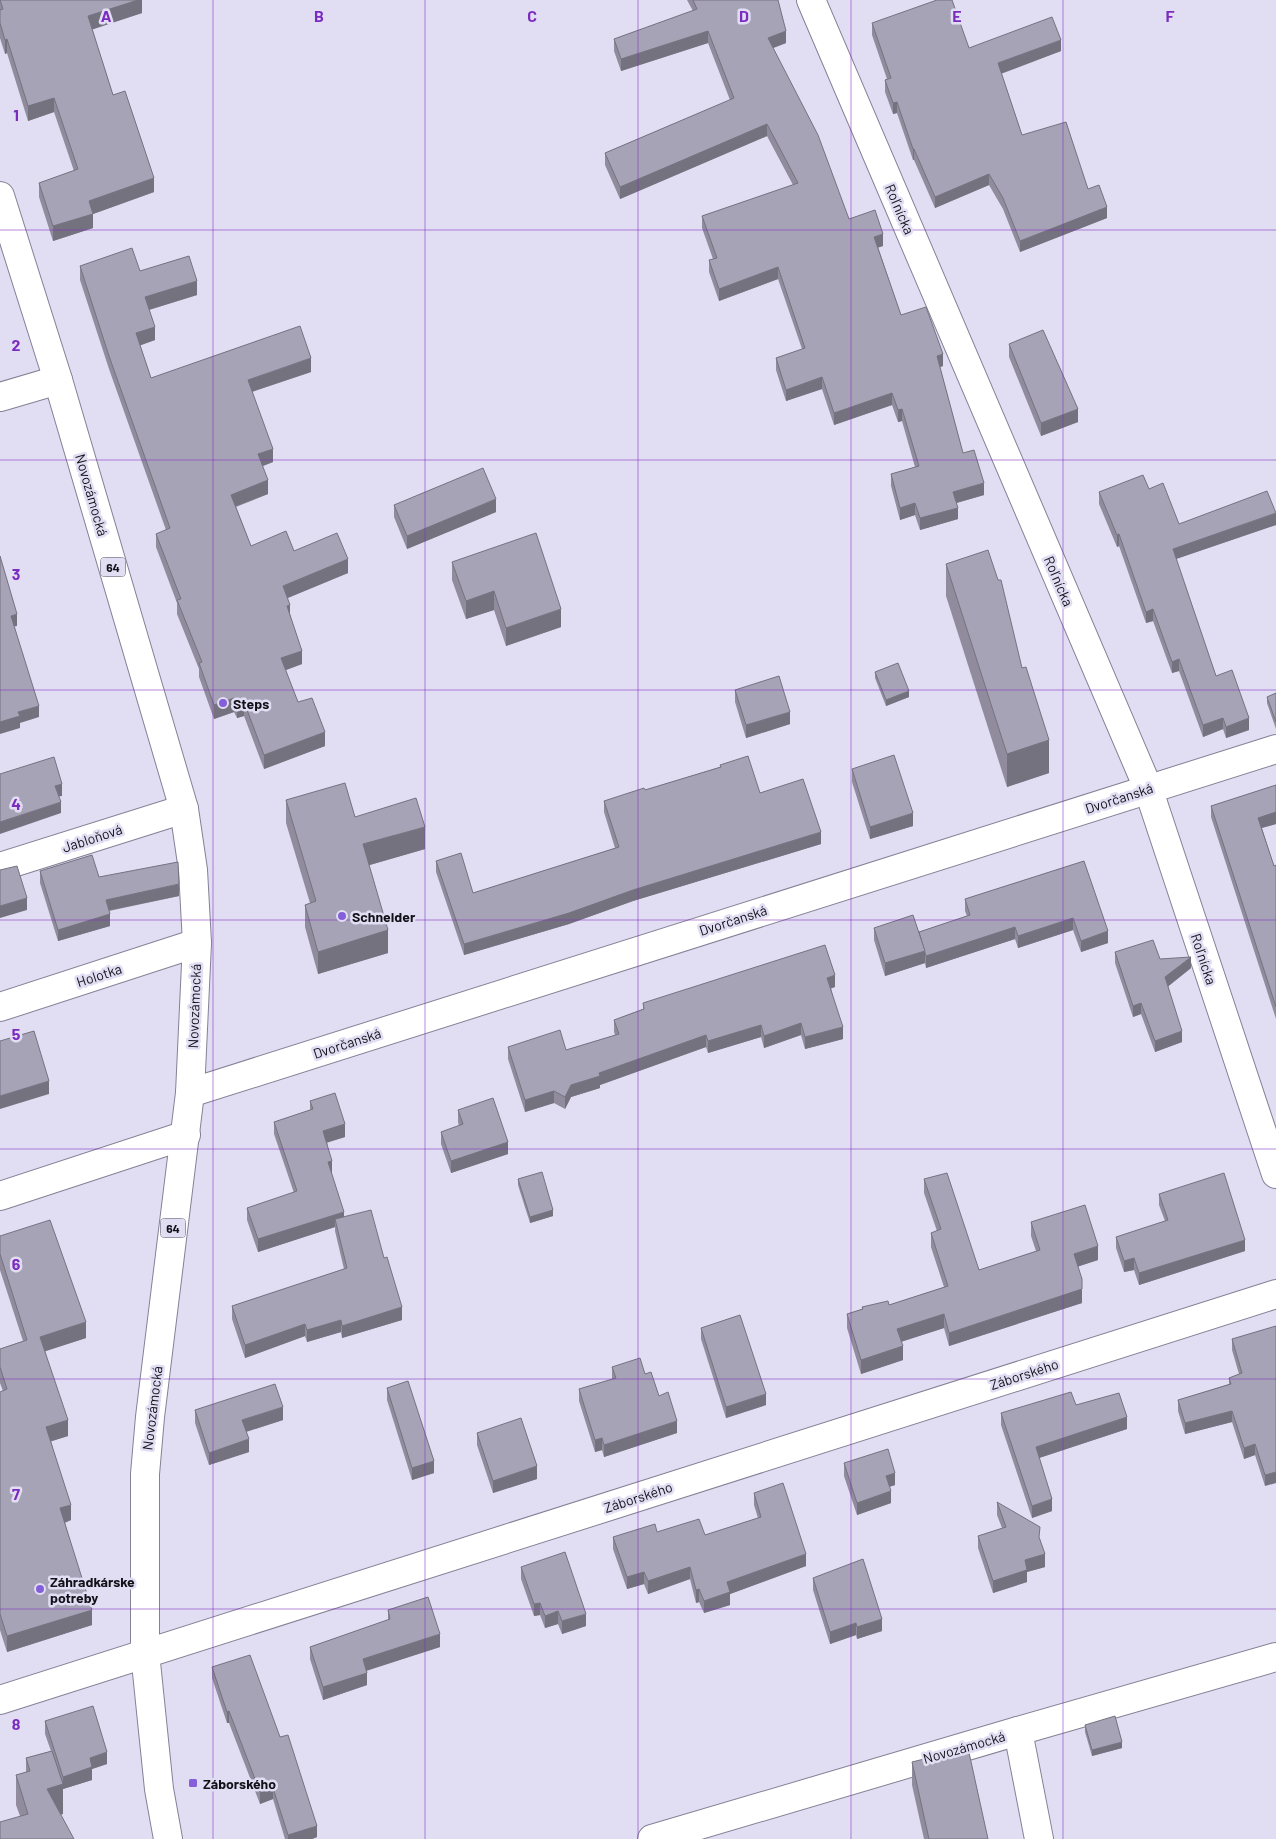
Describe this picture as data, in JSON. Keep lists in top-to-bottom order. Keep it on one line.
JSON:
{"streets":{"street":["Roľnícka","Novozámocká","64","Dvorčanská","Jabloňová","Holotka","Záborského"]},"crossings":[["Roľnícka","Dvorčanská"],["Novozámocká","Dvorčanská"],["Novozámocká","Jabloňová"],["Novozámocká","Holotka"],["Novozámocká","Záborského"]],"places":{"other":["Steps","Schneider","Záhradkárske potreby"],"transit":["Záborského"]},"grid":{"columns":["A","B","C","D","E","F"],"rows":["1","2","3","4","5","6","7","8"]}}
